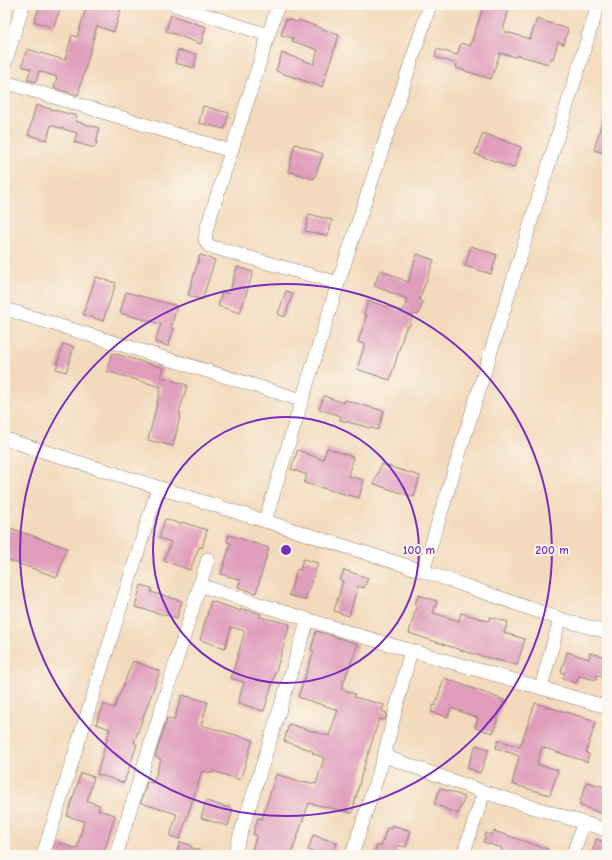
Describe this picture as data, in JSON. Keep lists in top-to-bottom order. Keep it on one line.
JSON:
{"rings":["100 m","200 m"]}
